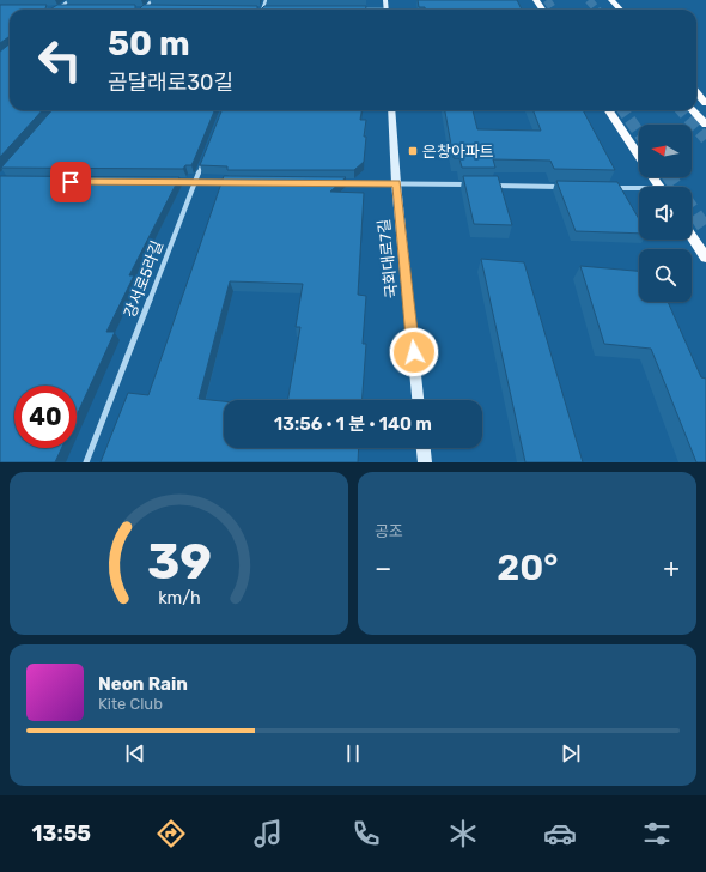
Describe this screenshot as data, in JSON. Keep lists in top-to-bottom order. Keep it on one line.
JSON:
{"streets":{"street":["국회대로7길","강서로5라길"]},"places":{"transit":["은창아파트"]},"north":"left","page":{"turn":["50 m","곰달래로30길"],"limit":"40","trip":"13:56 · 1 분 · 140 m","tile":"공조","heat":["−","20°","+"],"song":["Neon Rain","Kite Club"],"tabs":"13:55","gauge":["39","km/h"]}}
